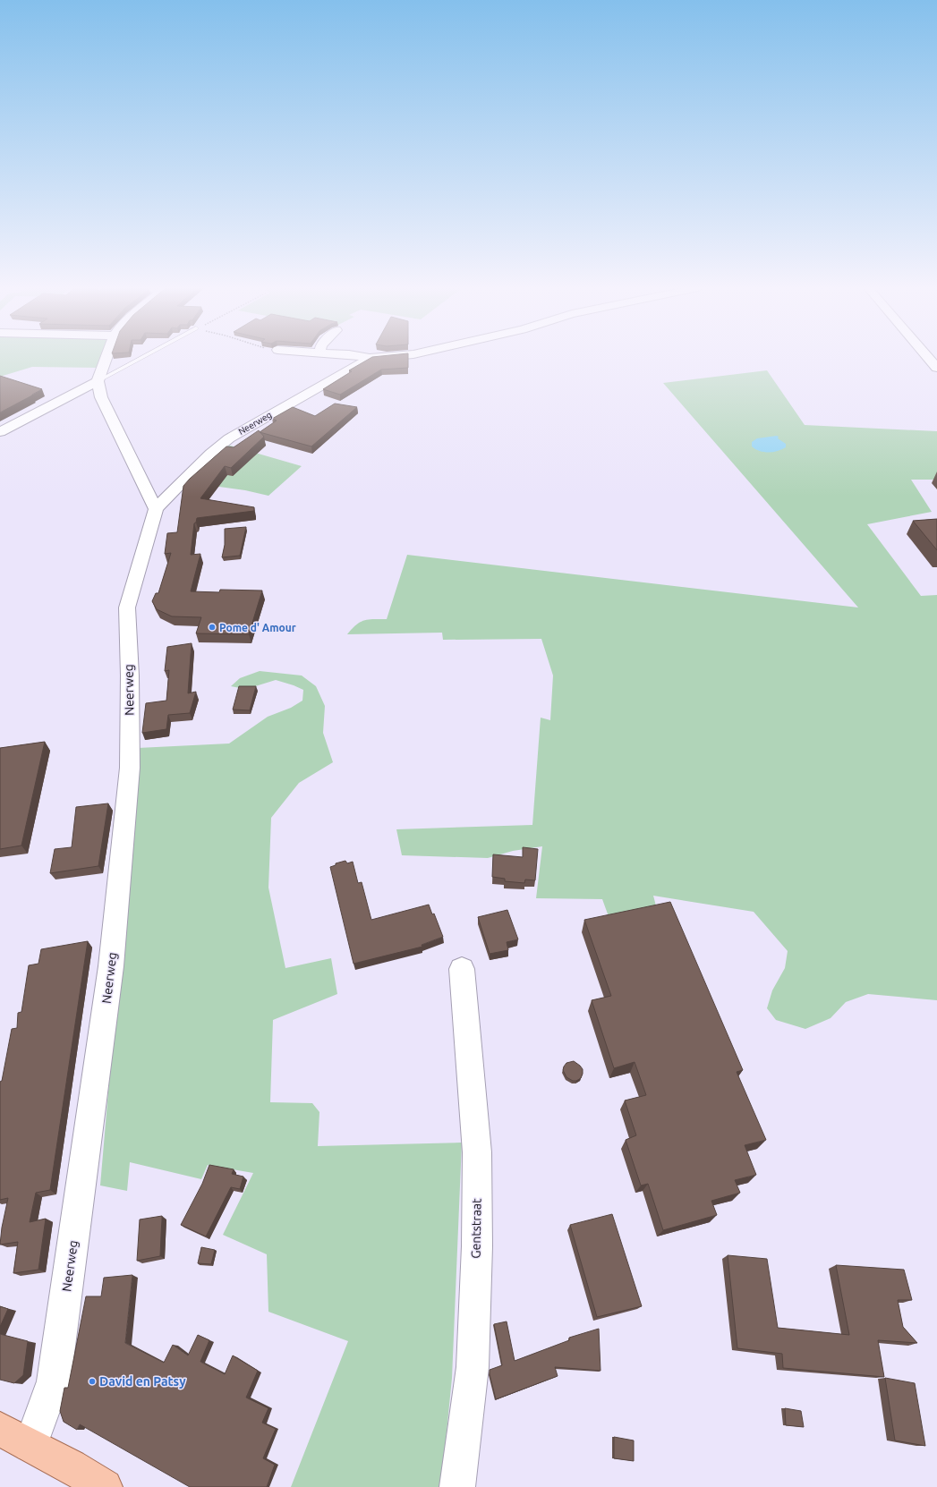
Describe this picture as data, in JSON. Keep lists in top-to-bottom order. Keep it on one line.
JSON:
{"streets":{"street":["Neerweg","Gentstraat"]},"places":["Pome d' Amour","David en Patsy"]}
